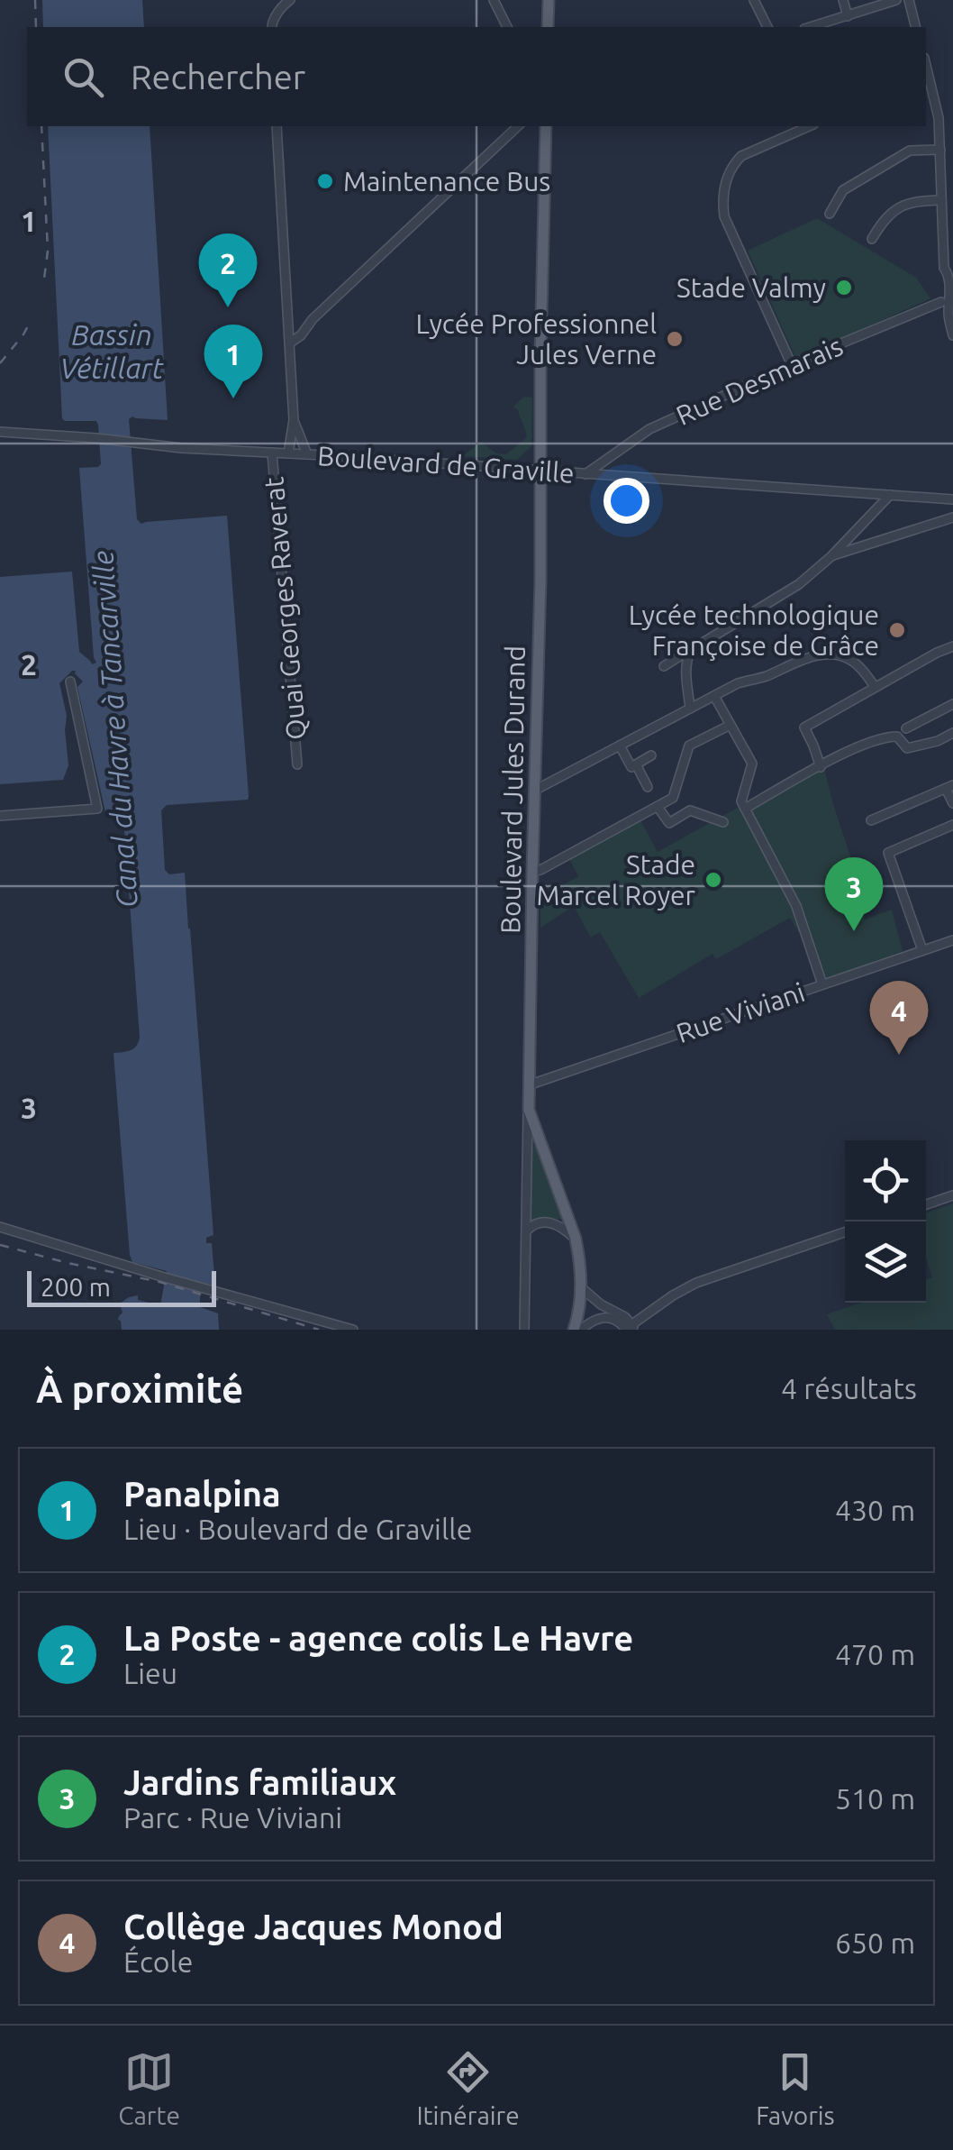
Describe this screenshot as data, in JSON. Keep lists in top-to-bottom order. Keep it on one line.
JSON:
{"streets":{"main road":["Boulevard Jules Durand"],"street":["Rue Desmarais","Boulevard de Graville","Quai Georges Raverat","Rue Viviani"]},"crossings":[["Rue Desmarais","Boulevard de Graville"],["Boulevard de Graville","Quai Georges Raverat"],["Boulevard de Graville","Boulevard Jules Durand"],["Boulevard Jules Durand","Rue Viviani"]],"water":["Bassin Vétillart","Canal du Havre à Tancarville"],"places":["Maintenance Bus","Stade Valmy","Lycée Professionnel Jules Verne","Lycée technologique Françoise de Grâce","Stade Marcel Royer"],"scale_bar":"200 m","page":{"search":"Rechercher","pins":["2","1","3","4"],"scale":"200 m","heading":["À proximité","4 résultats"],"list":[{"mark":"1","name":"Panalpina","note":"Lieu · Boulevard de Graville","value":"430 m"},{"mark":"2","name":"La Poste - agence colis Le Havre","note":"Lieu","value":"470 m"},{"mark":"3","name":"Jardins familiaux","note":"Parc · Rue Viviani","value":"510 m"},{"mark":"4","name":"Collège Jacques Monod","note":"École","value":"650 m"}],"nav":["Carte","Itinéraire","Favoris"]},"grid":{"rows":["1","2","3"]}}
